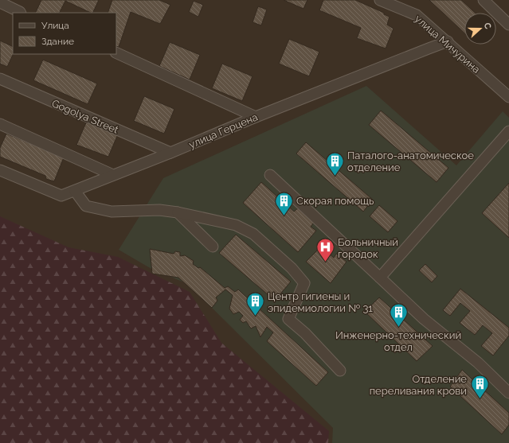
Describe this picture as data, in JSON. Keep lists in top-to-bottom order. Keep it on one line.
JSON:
{"streets":{"street":["улица Мичурина","Gogolya Street","улица Герцена"]},"crossings":[["улица Мичурина","улица Герцена"],["Gogolya Street","улица Герцена"]],"places":{"building":["Паталого-анатомическое отделение","Скорая помощь","Центр гигиены и эпидемиологии № 31","Инженерно-технический отдел","Отделение переливания крови"],"hospital":["Больничный городок"]},"legend":["Улица","Здание"],"north":"right"}
